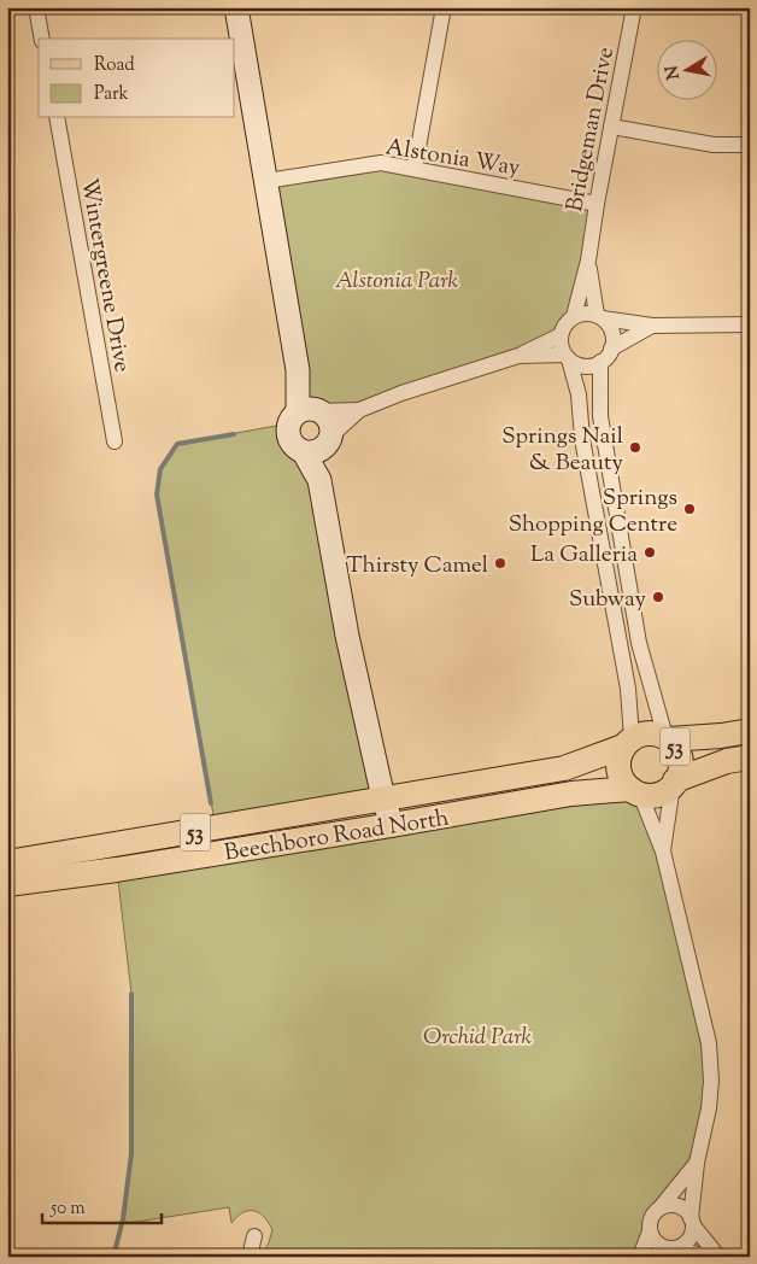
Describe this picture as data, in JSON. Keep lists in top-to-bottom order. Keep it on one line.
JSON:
{"streets":{"main road":["53","Beechboro Road North"],"street":["Bridgeman Drive","Alstonia Way","Wintergreene Drive"]},"crossings":[["Bridgeman Drive","Alstonia Way"],["53","Beechboro Road North"]],"parks":["Alstonia Park","Orchid Park"],"places":["Springs Nail & Beauty","Springs Shopping Centre","La Galleria","Thirsty Camel","Subway"],"legend":["Road","Park"],"scale_bar":"50 m","north":"left"}
